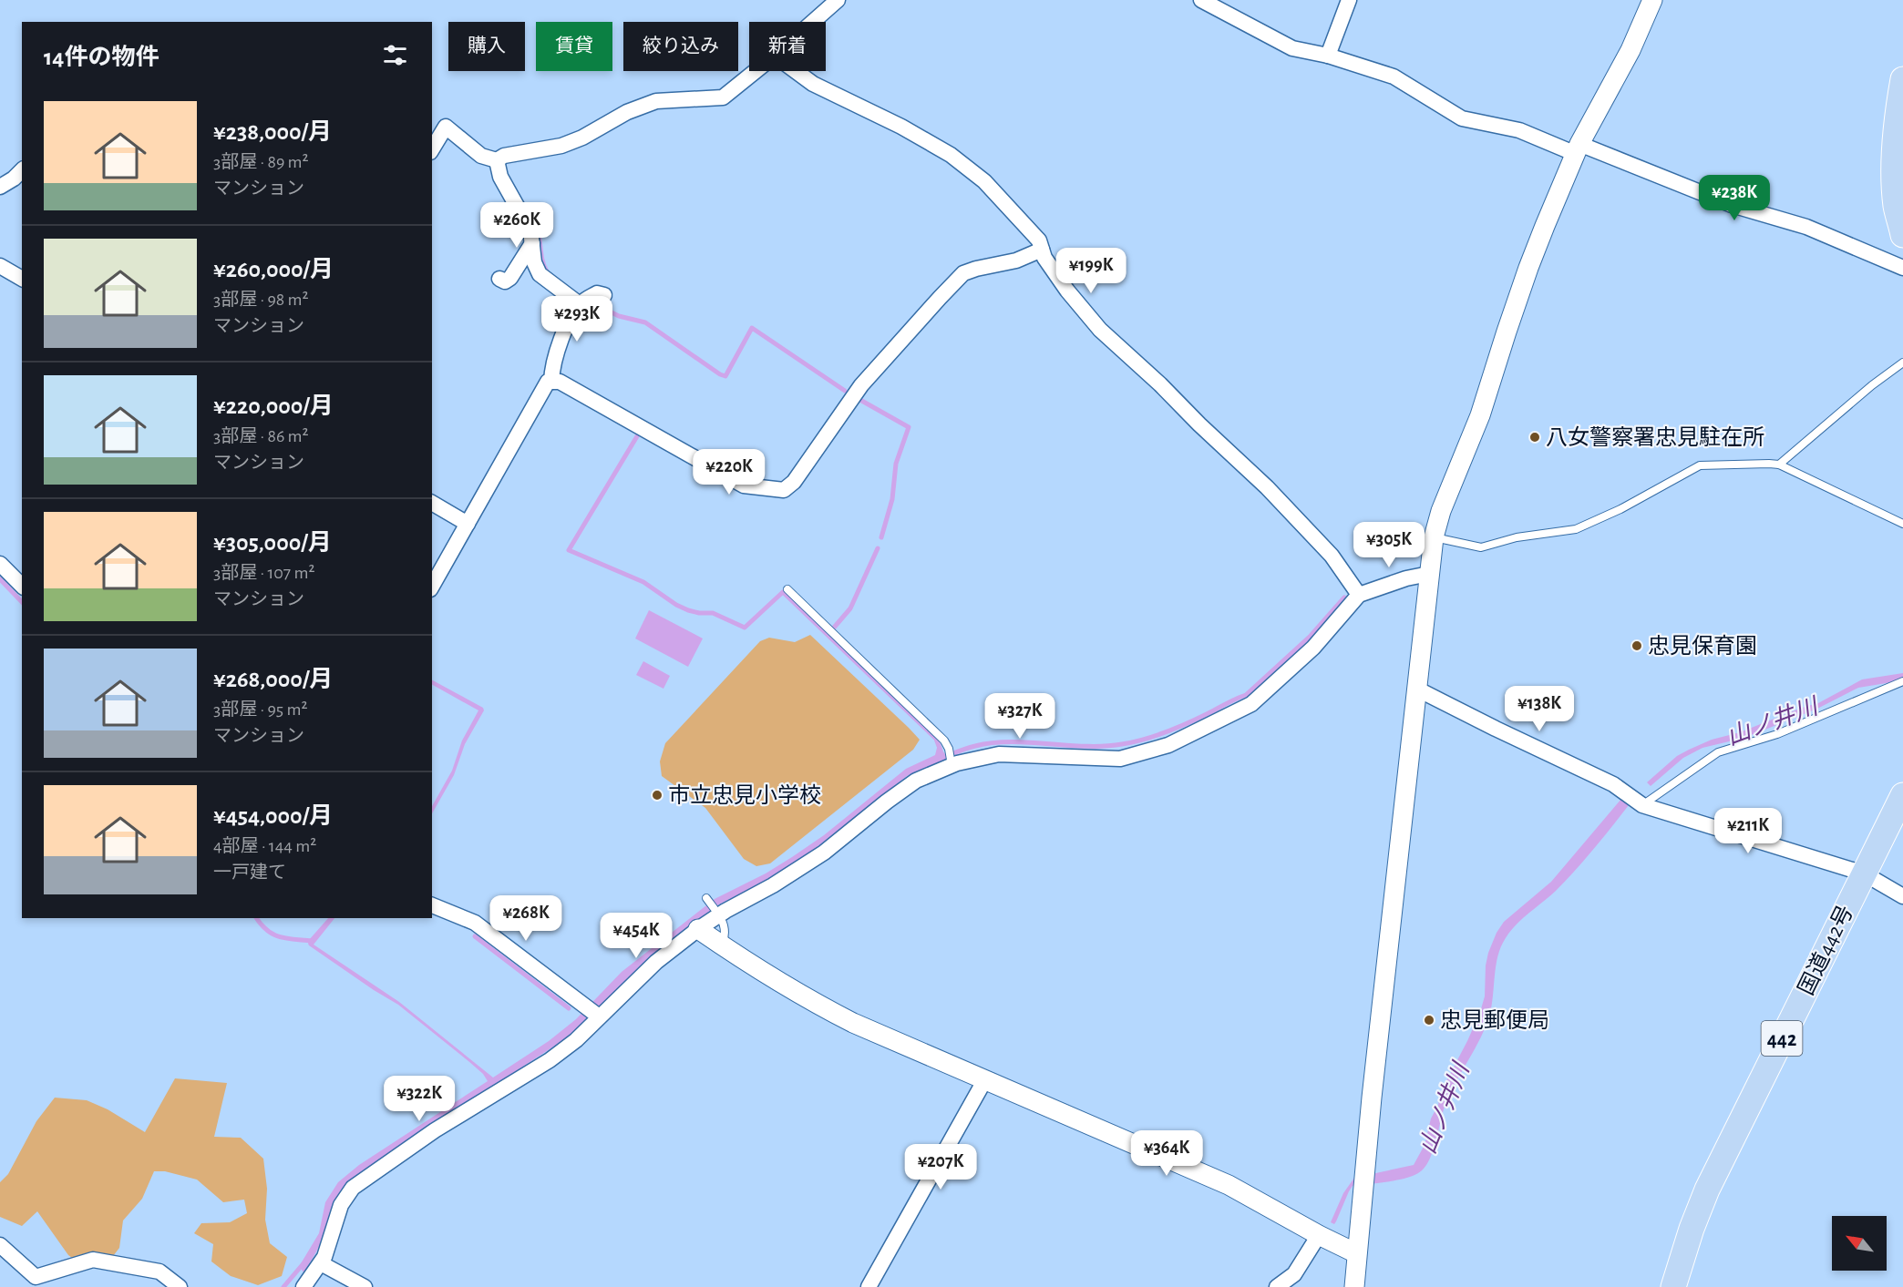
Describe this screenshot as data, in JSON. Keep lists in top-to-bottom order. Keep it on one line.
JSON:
{"streets":{"highway":["国道442号","442"]},"water":["山ノ井川"],"places":["八女警察署忠見駐在所","忠見保育園","市立忠見小学校","忠見郵便局"],"north":"top left","page":{"chip":["購入","賃貸","絞り込み","新着"],"heading":"14件の物件","list":[{"name":"¥238,000/月","note":"3部屋 · 89 m² · マンション"},{"name":"¥260,000/月","note":"3部屋 · 98 m² · マンション"},{"name":"¥220,000/月","note":"3部屋 · 86 m² · マンション"},{"name":"¥305,000/月","note":"3部屋 · 107 m² · マンション"},{"name":"¥268,000/月","note":"3部屋 · 95 m² · マンション"},{"name":"¥454,000/月","note":"4部屋 · 144 m² · 一戸建て"}],"price":["¥238K","¥260K","¥199K","¥293K","¥220K","¥305K","¥138K","¥327K","¥211K","¥268K","¥454K","¥322K","¥364K","¥207K"]}}
